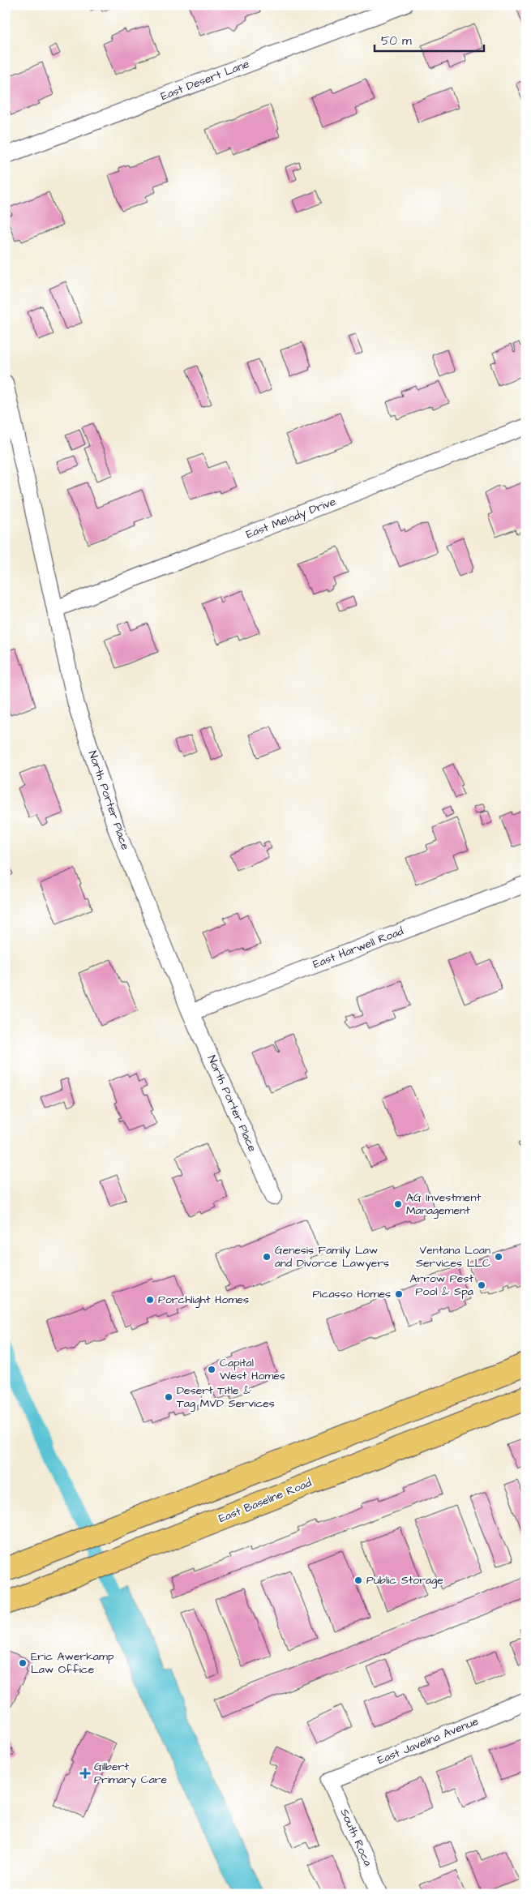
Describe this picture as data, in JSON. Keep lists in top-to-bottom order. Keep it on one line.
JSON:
{"streets":{"main road":["East Baseline Road"],"street":["East Desert Lane","East Melody Drive","North Porter Place","East Harwell Road","East Javelina Avenue","South Roca"]},"crossings":[["East Melody Drive","North Porter Place"],["North Porter Place","East Harwell Road"],["East Javelina Avenue","South Roca"]],"places":{"other":["AG Investment Management","Genesis Family Law and Divorce Lawyers","Ventana Loan Services LLC","Arrow Pest Pool & Spa","Picasso Homes","Porchlight Homes","Capital West Homes","Desert Title & Tag MVD Services","Public Storage","Eric Awerkamp Law Office"],"health":["Gilbert Primary Care"]},"scale_bar":"50 m"}
